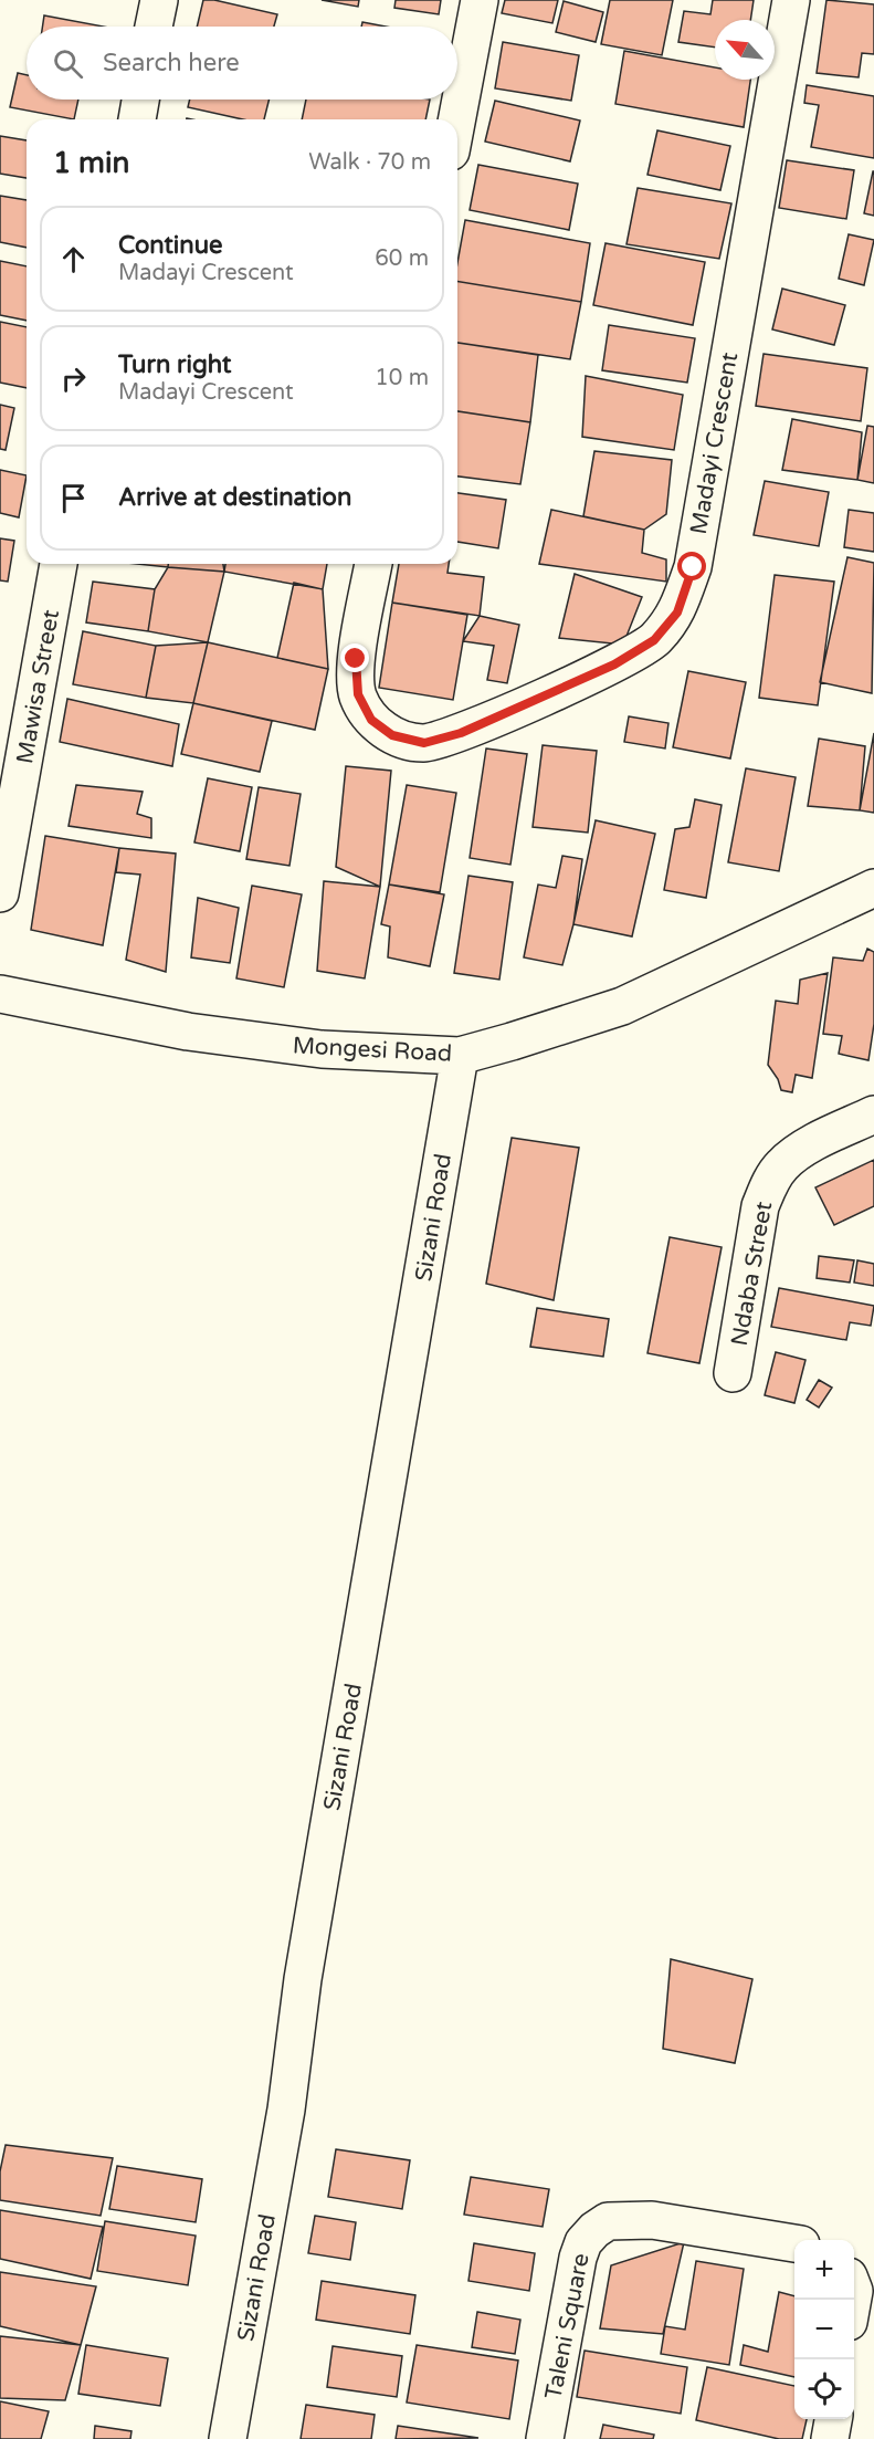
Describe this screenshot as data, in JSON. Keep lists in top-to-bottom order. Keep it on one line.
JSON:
{"streets":{"street":["Madayi Crescent","Mawisa Street","Mongesi Road","Sizani Road","Ndaba Street","Taleni Square"]},"crossings":[["Mongesi Road","Sizani Road"]],"north":"top left","page":{"search":"Search here","heading":["1 min","Walk · 70 m"],"list":[["Continue","Madayi Crescent","60 m"],["Turn right","Madayi Crescent","10 m"],"Arrive at destination"],"map_buttons":["+","−"]}}
